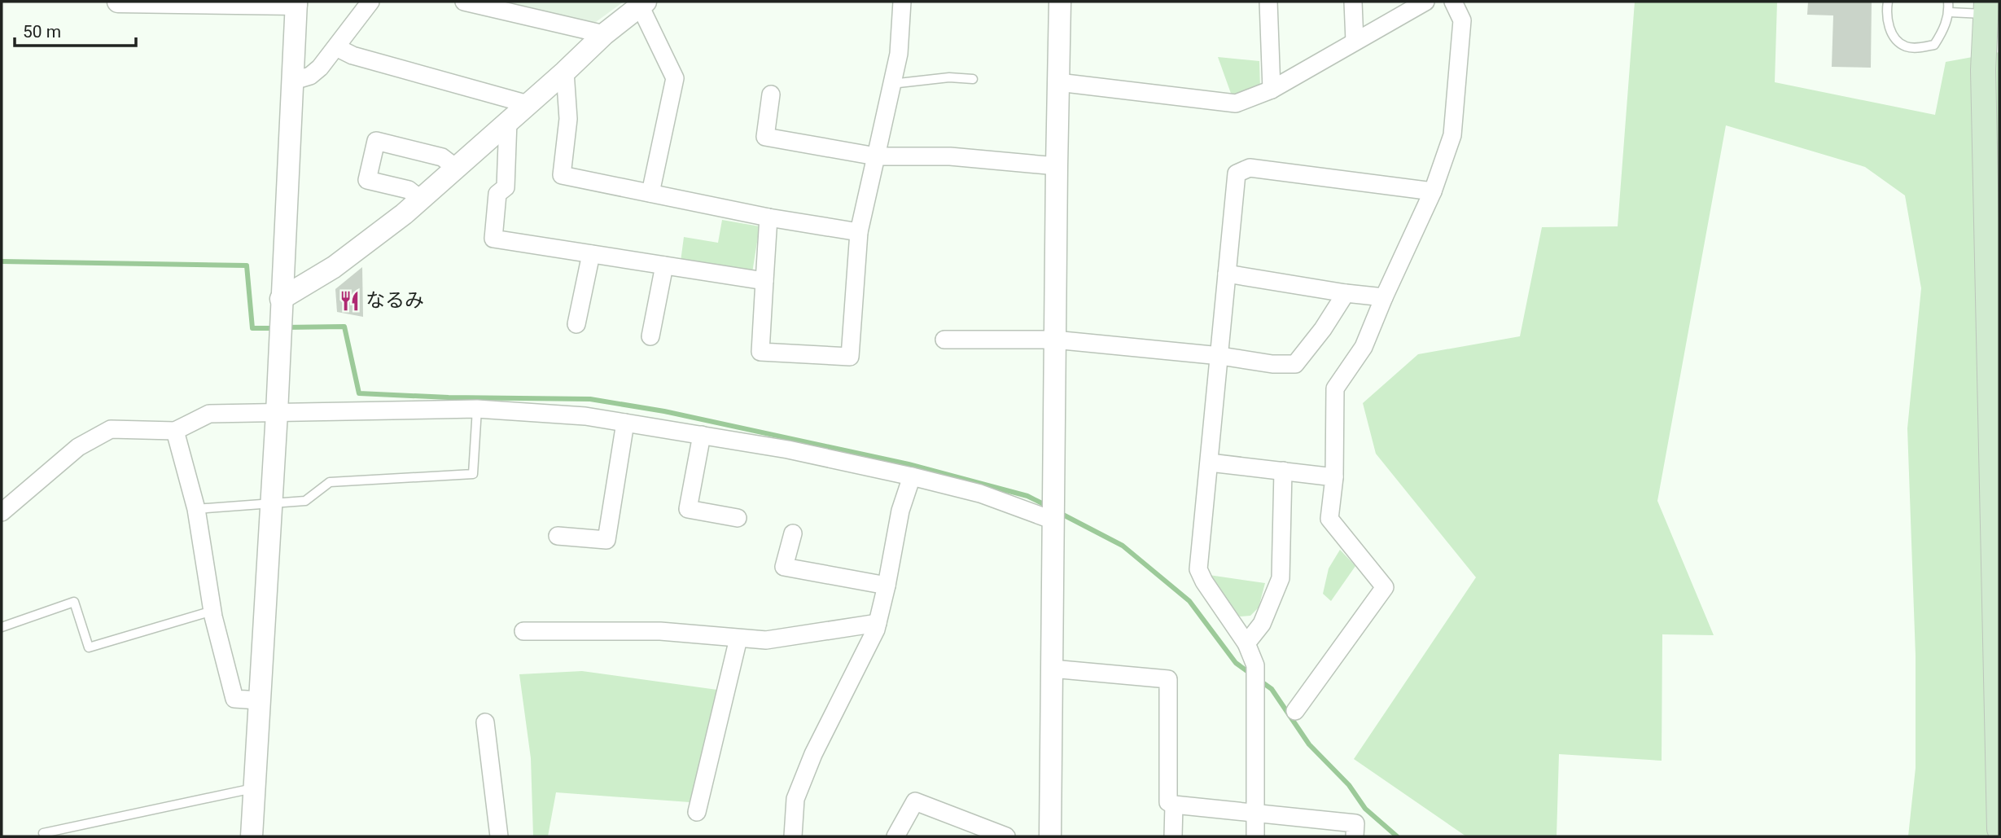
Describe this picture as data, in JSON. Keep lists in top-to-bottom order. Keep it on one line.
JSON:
{"places":{"restaurant":["なるみ"]},"scale_bar":"50 m"}
